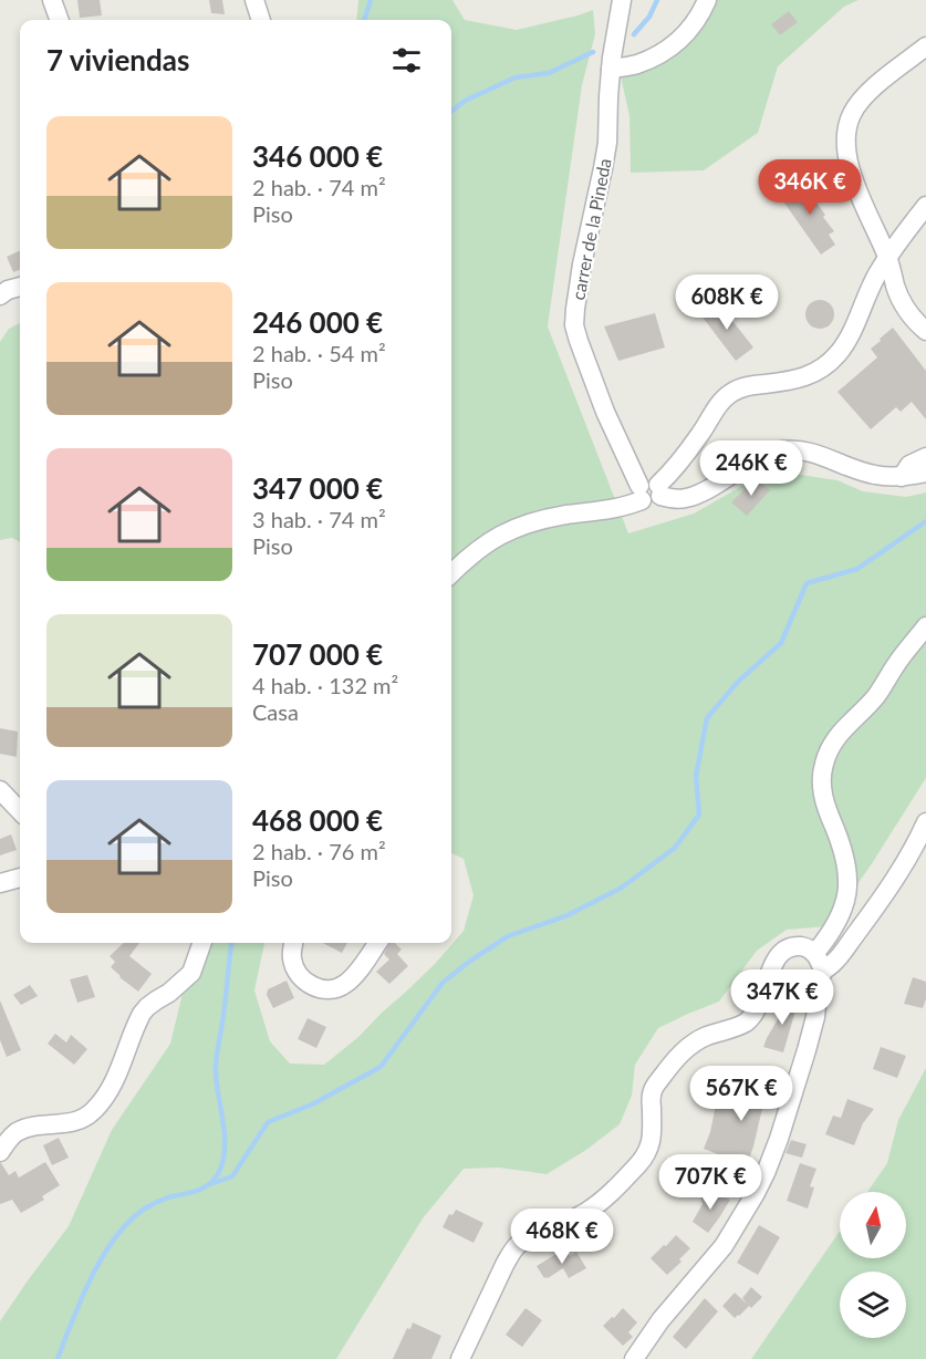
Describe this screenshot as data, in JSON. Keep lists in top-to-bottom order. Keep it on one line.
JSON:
{"streets":{"street":["carrer de la Pineda"]},"north":"top","page":{"heading":"7 viviendas","list":[{"name":"346 000 €","note":"2 hab. · 74 m² · Piso"},{"name":"246 000 €","note":"2 hab. · 54 m² · Piso"},{"name":"347 000 €","note":"3 hab. · 74 m² · Piso"},{"name":"707 000 €","note":"4 hab. · 132 m² · Casa"},{"name":"468 000 €","note":"2 hab. · 76 m² · Piso"}],"price":["346K €","608K €","246K €","347K €","567K €","707K €","468K €"]}}
